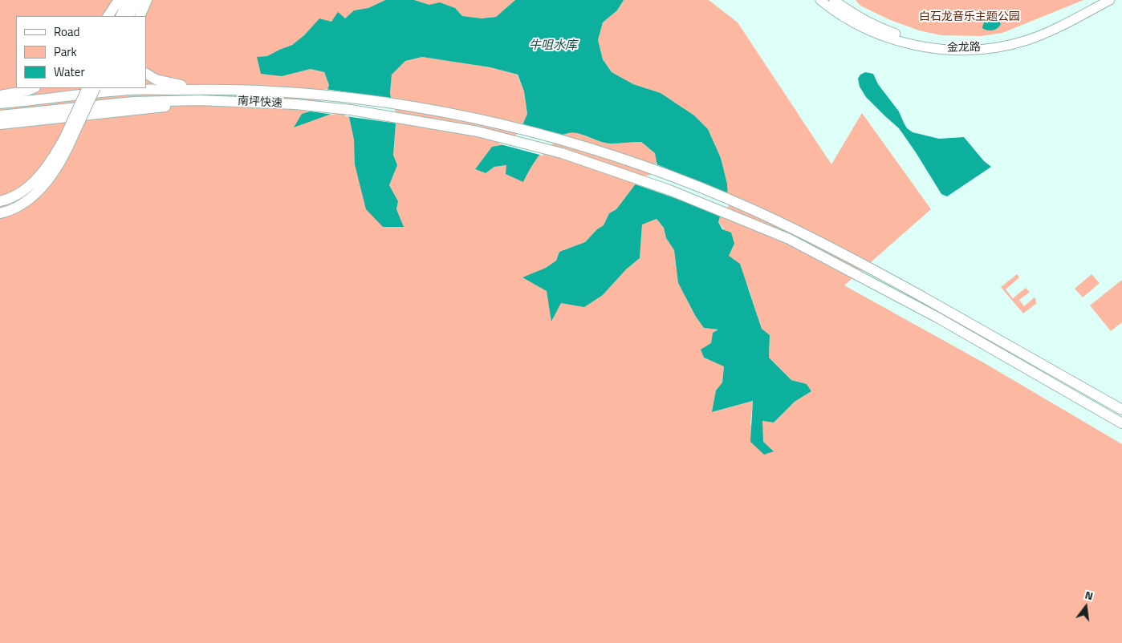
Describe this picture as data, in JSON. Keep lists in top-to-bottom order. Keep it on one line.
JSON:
{"streets":{"highway":["南坪快速"],"main road":["金龙路"]},"water":["牛咀水库"],"parks":["白石龙音乐主题公园"],"legend":["Road","Park","Water"],"north":"top"}
